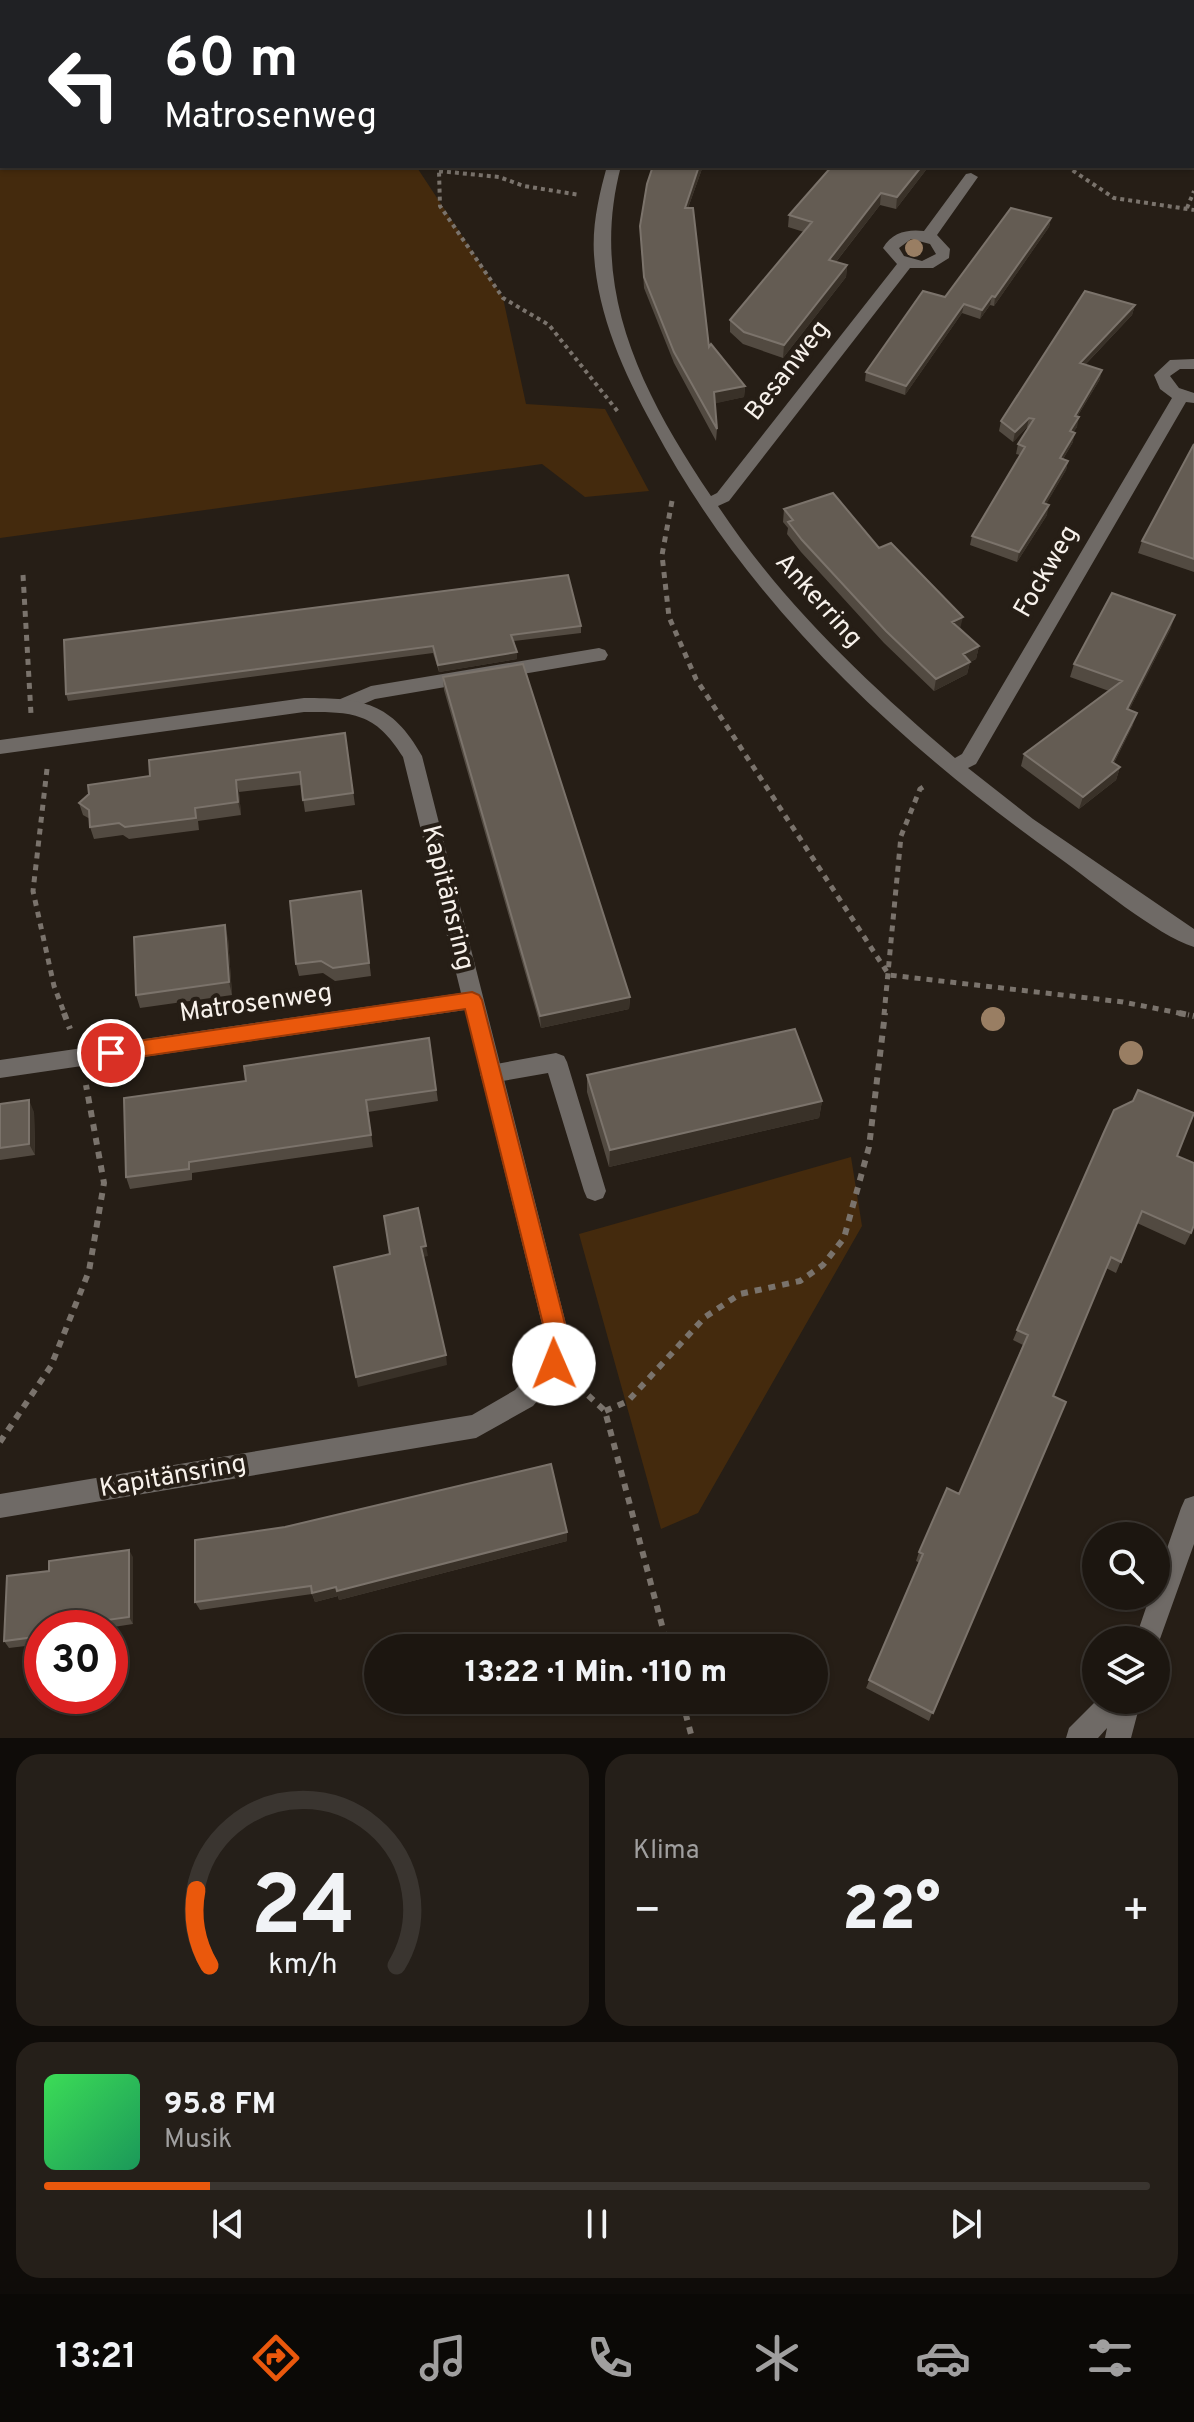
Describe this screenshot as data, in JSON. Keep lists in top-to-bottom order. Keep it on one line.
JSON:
{"streets":{"street":["Besanweg","Fockweg","Ankerring","Kapitänsring","Matrosenweg"]},"crossings":[["Besanweg","Ankerring"],["Fockweg","Ankerring"],["Kapitänsring","Matrosenweg"]],"page":{"turn":["60 m","Matrosenweg"],"limit":"30","trip":"13:22 · 1 Min. · 110 m","tile":"Klima","heat":["−","22°","+"],"song":["95.8 FM","Musik"],"tabs":"13:21","gauge":["24","km/h"]}}
